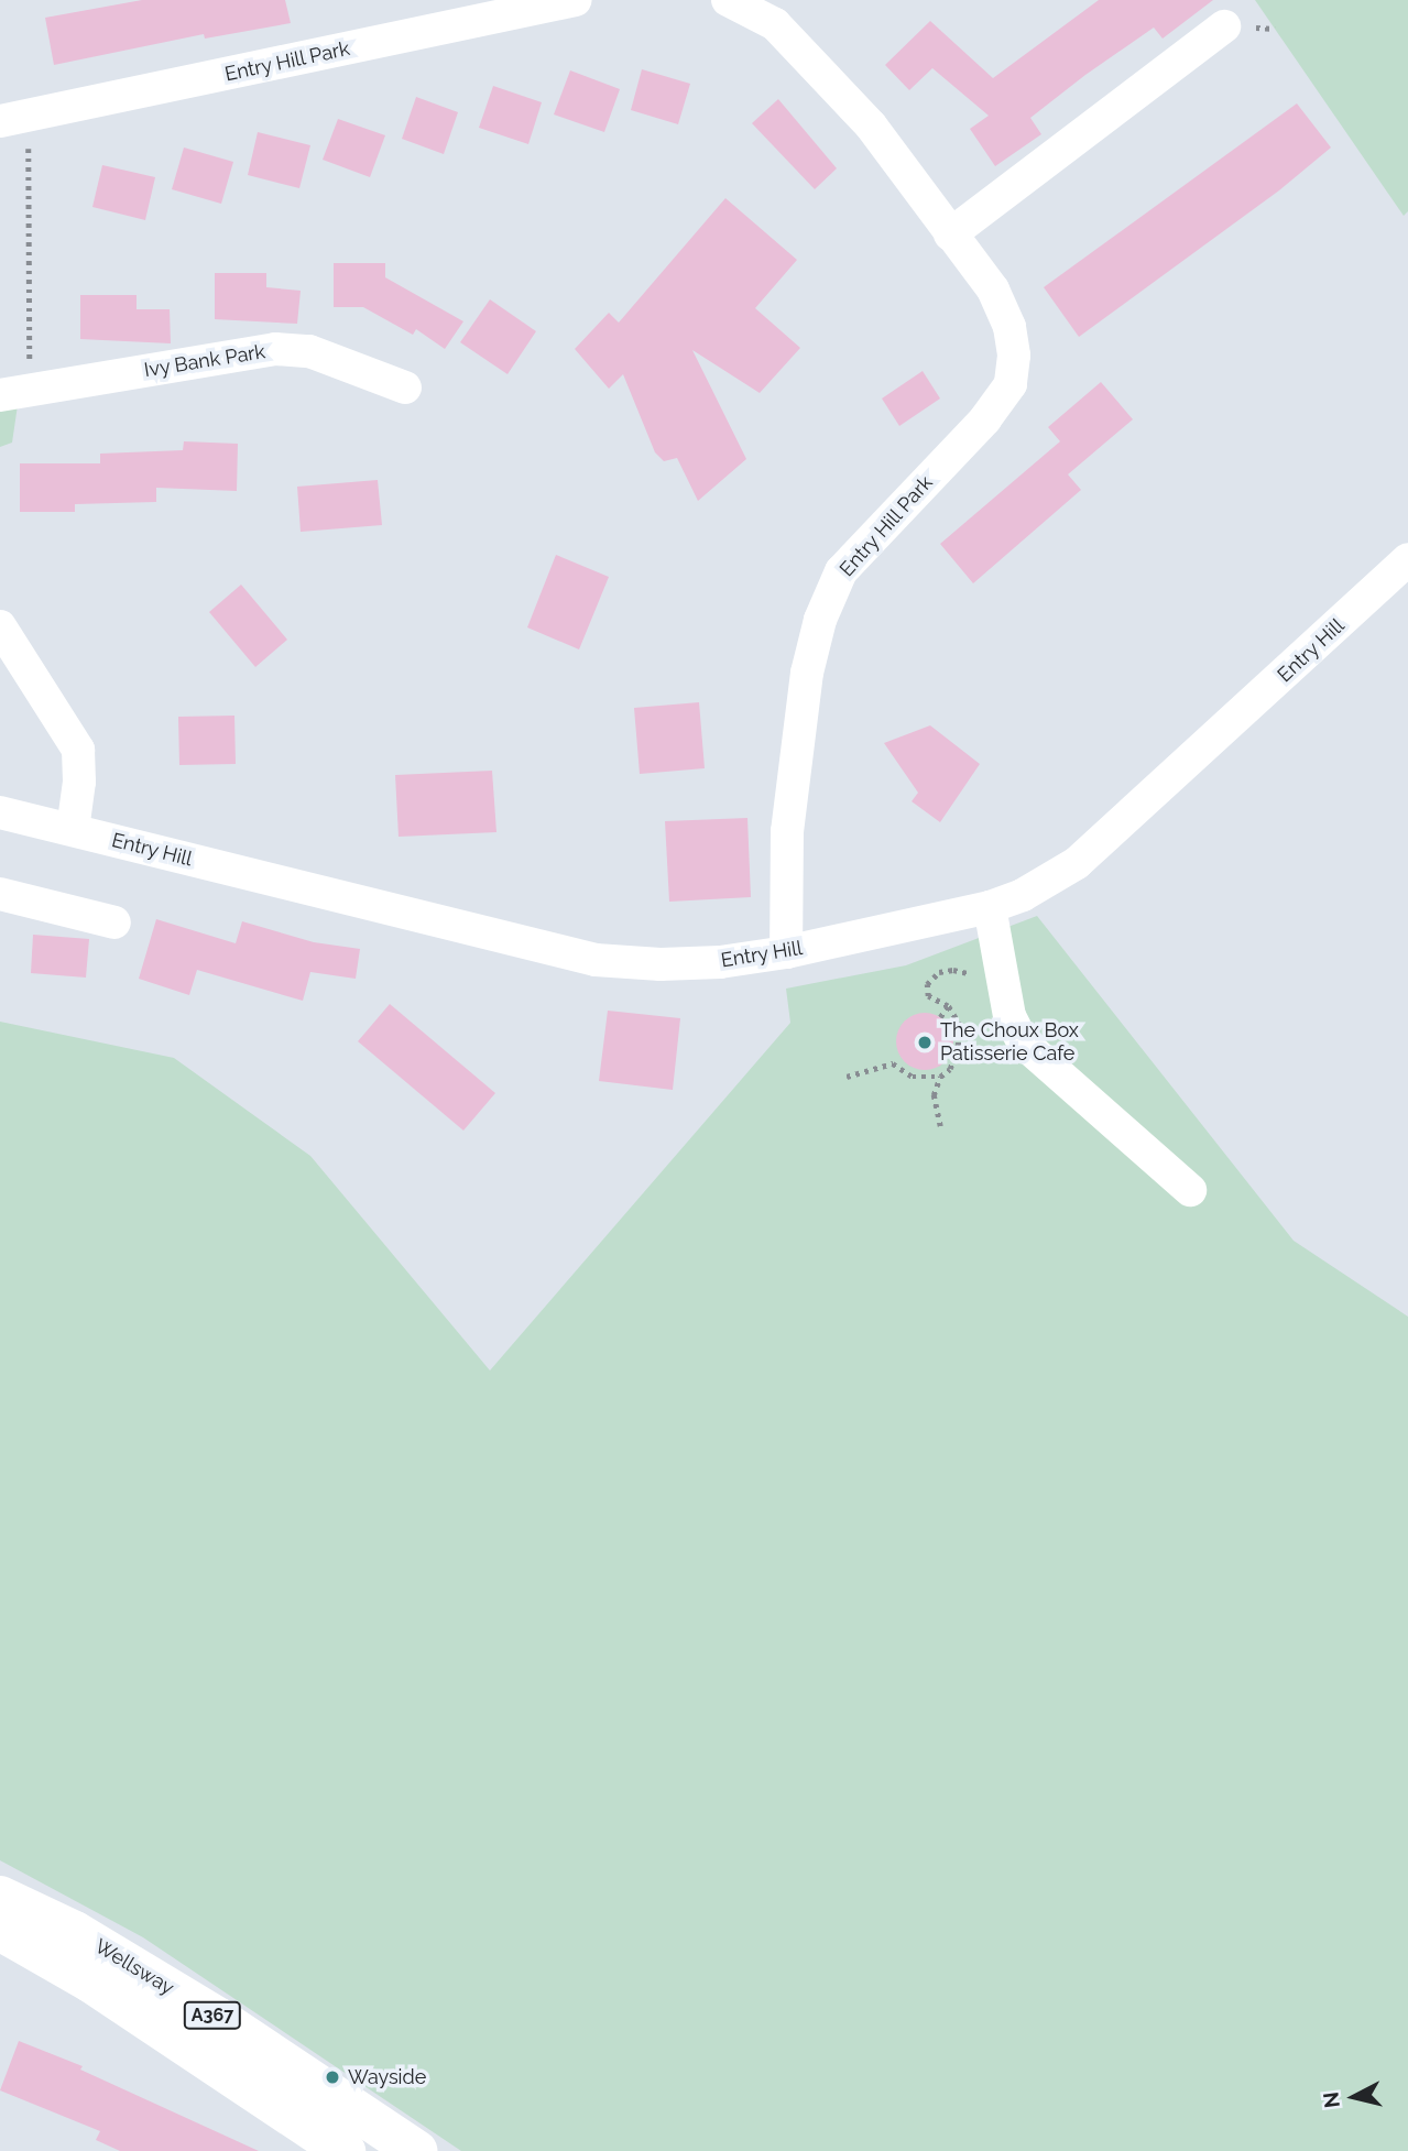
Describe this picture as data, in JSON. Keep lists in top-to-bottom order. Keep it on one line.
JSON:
{"streets":{"main road":["Wellsway","A367"],"street":["Entry Hill Park","Ivy Bank Park","Entry Hill"]},"crossings":[["Entry Hill Park","Entry Hill"]],"places":["The Choux Box Patisserie Cafe","Wayside"],"north":"left"}
